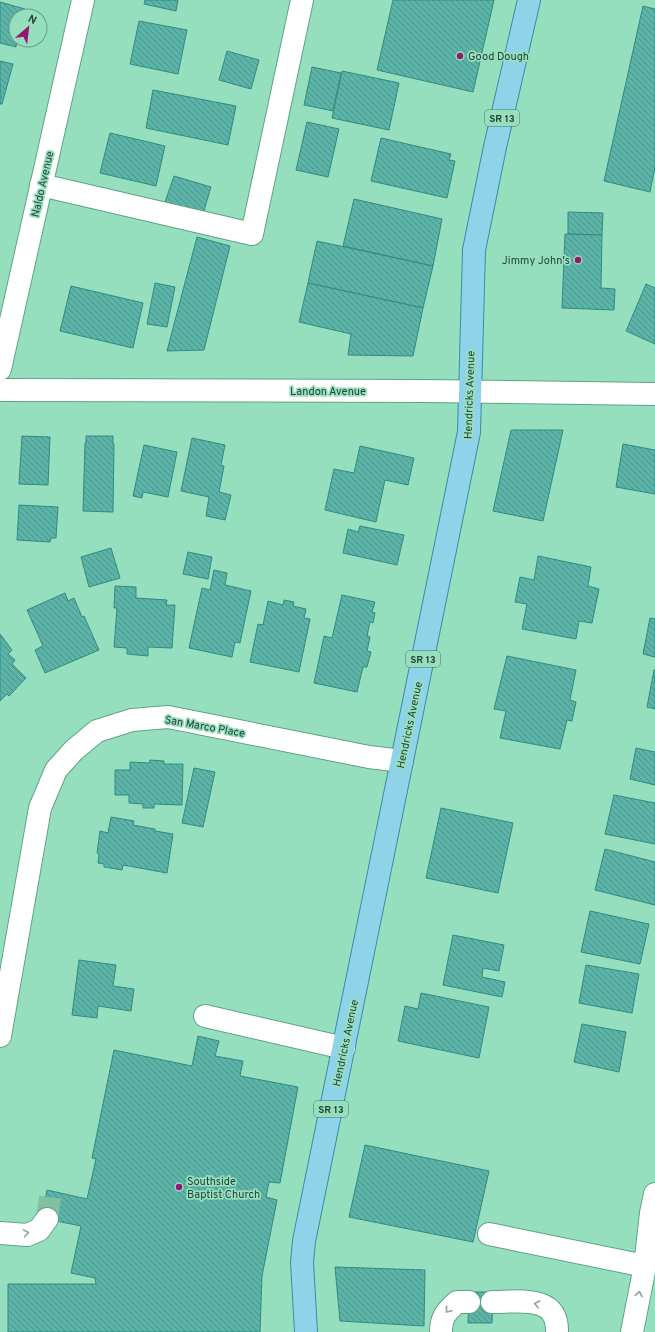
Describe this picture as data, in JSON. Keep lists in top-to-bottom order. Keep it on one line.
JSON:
{"streets":{"main road":["SR 13","Hendricks Avenue"],"street":["Naldo Avenue","Landon Avenue","San Marco Place"]},"crossings":[["Landon Avenue","Hendricks Avenue"],["Hendricks Avenue","San Marco Place"]],"places":["Good Dough","Jimmy John's","Southside Baptist Church"],"north":"top right"}
